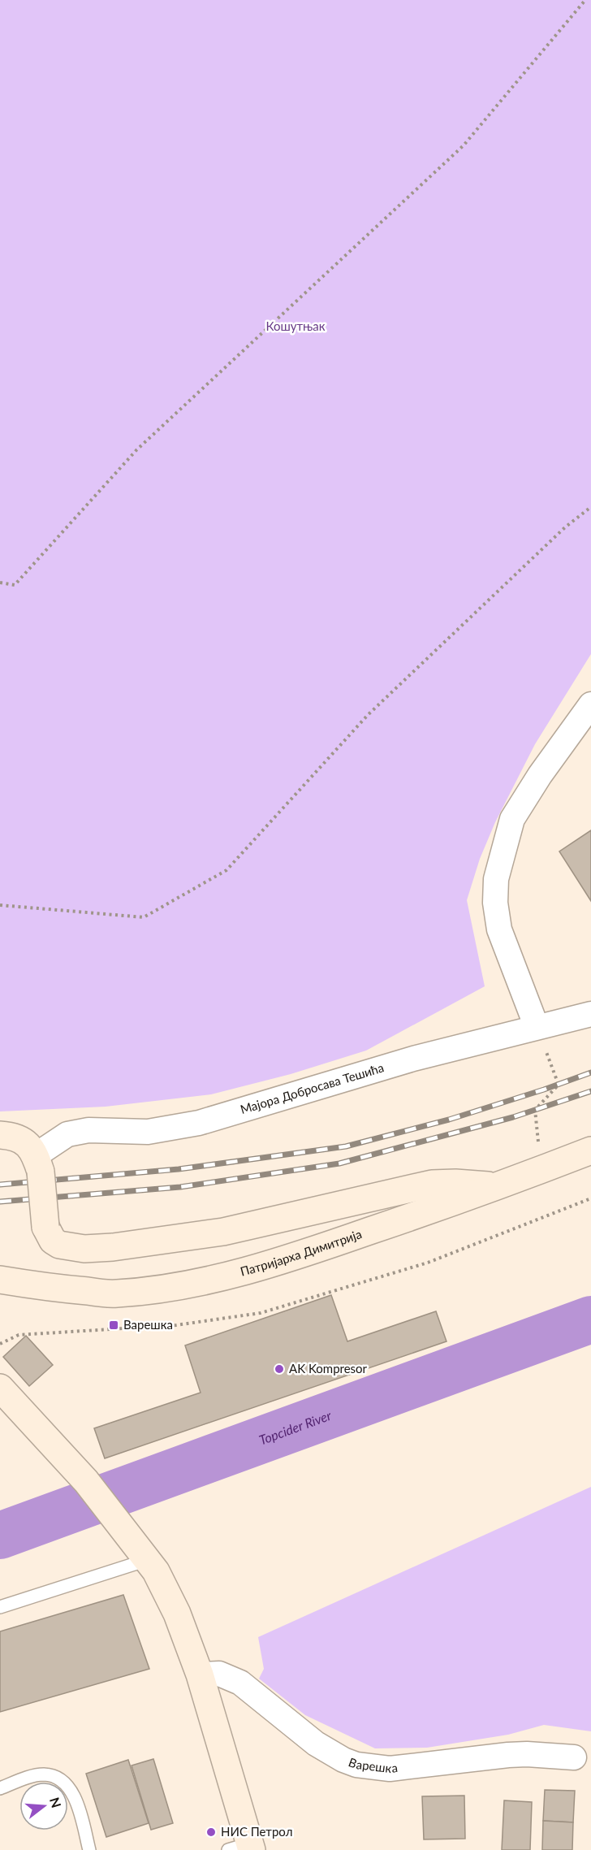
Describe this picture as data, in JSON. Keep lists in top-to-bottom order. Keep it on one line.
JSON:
{"streets":{"street":["Мајора Добросава Тешића","Патријарха Димитрија","Варешка"]},"water":["Topcider River"],"parks":["Кошутњак"],"places":{"transit":["Варешка"],"other":["AK Kompresor","НИС Петрол"]},"north":"right"}
